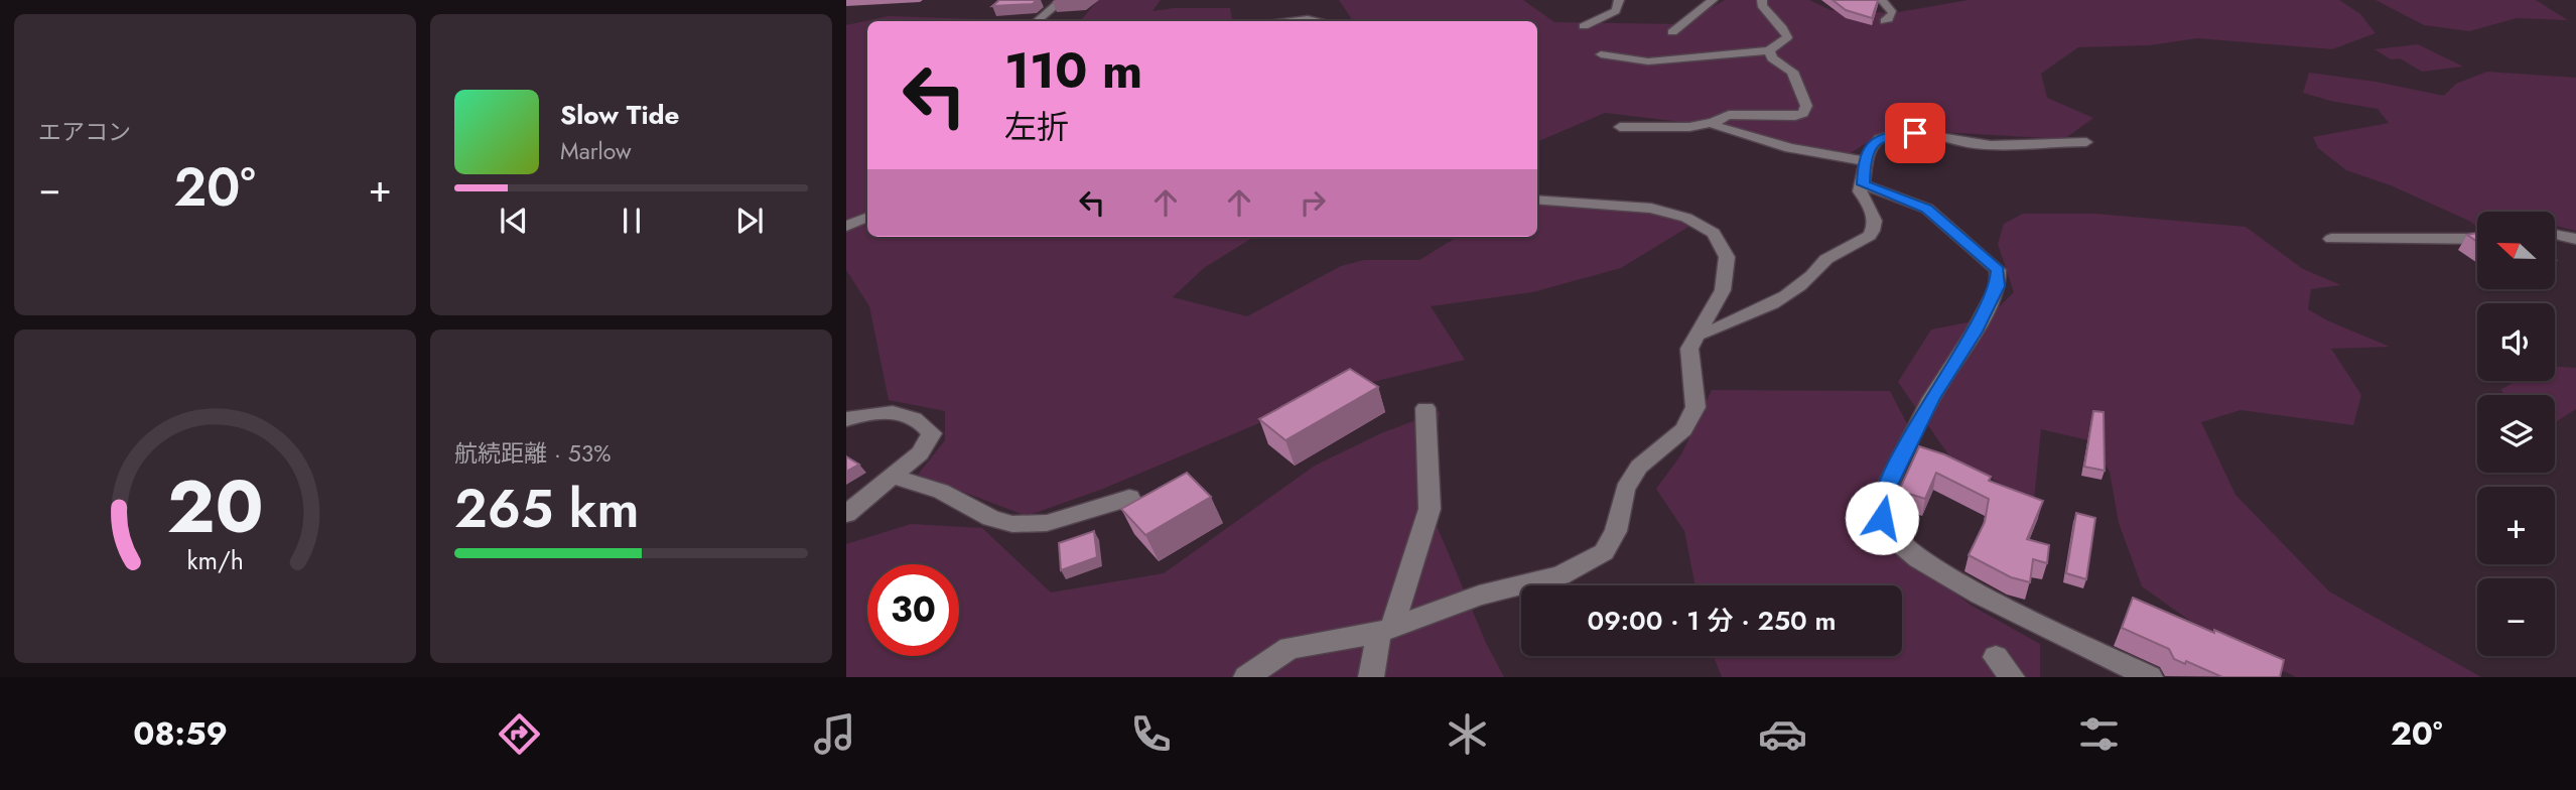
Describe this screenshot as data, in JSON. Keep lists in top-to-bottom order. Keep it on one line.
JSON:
{"north":"left","page":{"tile":["エアコン",["航続距離 · 53%","265 km"]],"turn":["110 m","左折"],"song":["Slow Tide","Marlow"],"heat":["−","20°","+"],"map_buttons":["+","−"],"limit":"30","trip":"09:00 · 1 分 · 250 m","tabs":["08:59","20°"],"gauge":["20","km/h"]}}
